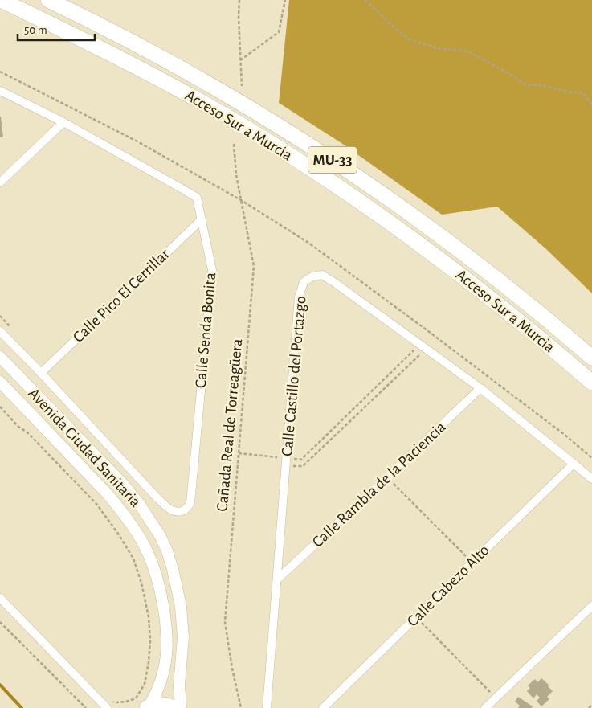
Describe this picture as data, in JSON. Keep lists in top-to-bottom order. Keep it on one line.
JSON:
{"streets":{"highway":["Acceso Sur a Murcia","MU-33"],"street":["Calle Pico El Cerrillar","Calle Senda Bonita","Calle Castillo del Portazgo","Avenida Ciudad Sanitaria","Calle Rambla de la Paciencia","Calle Cabezo Alto"],"path":["Cañada Real de Torreagüera"]},"crossings":[["Calle Pico El Cerrillar","Calle Senda Bonita"],["Calle Castillo del Portazgo","Calle Rambla de la Paciencia"],["Calle Castillo del Portazgo","Calle Cabezo Alto"]],"scale_bar":"50 m"}
